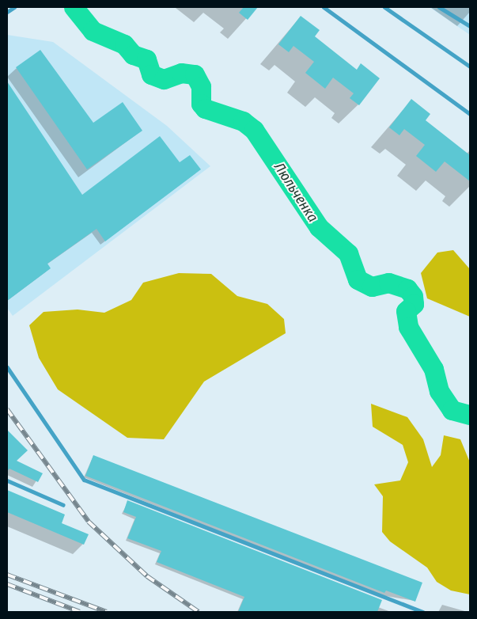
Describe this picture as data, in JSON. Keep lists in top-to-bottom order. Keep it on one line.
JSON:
{"water":["Люльченка"]}
